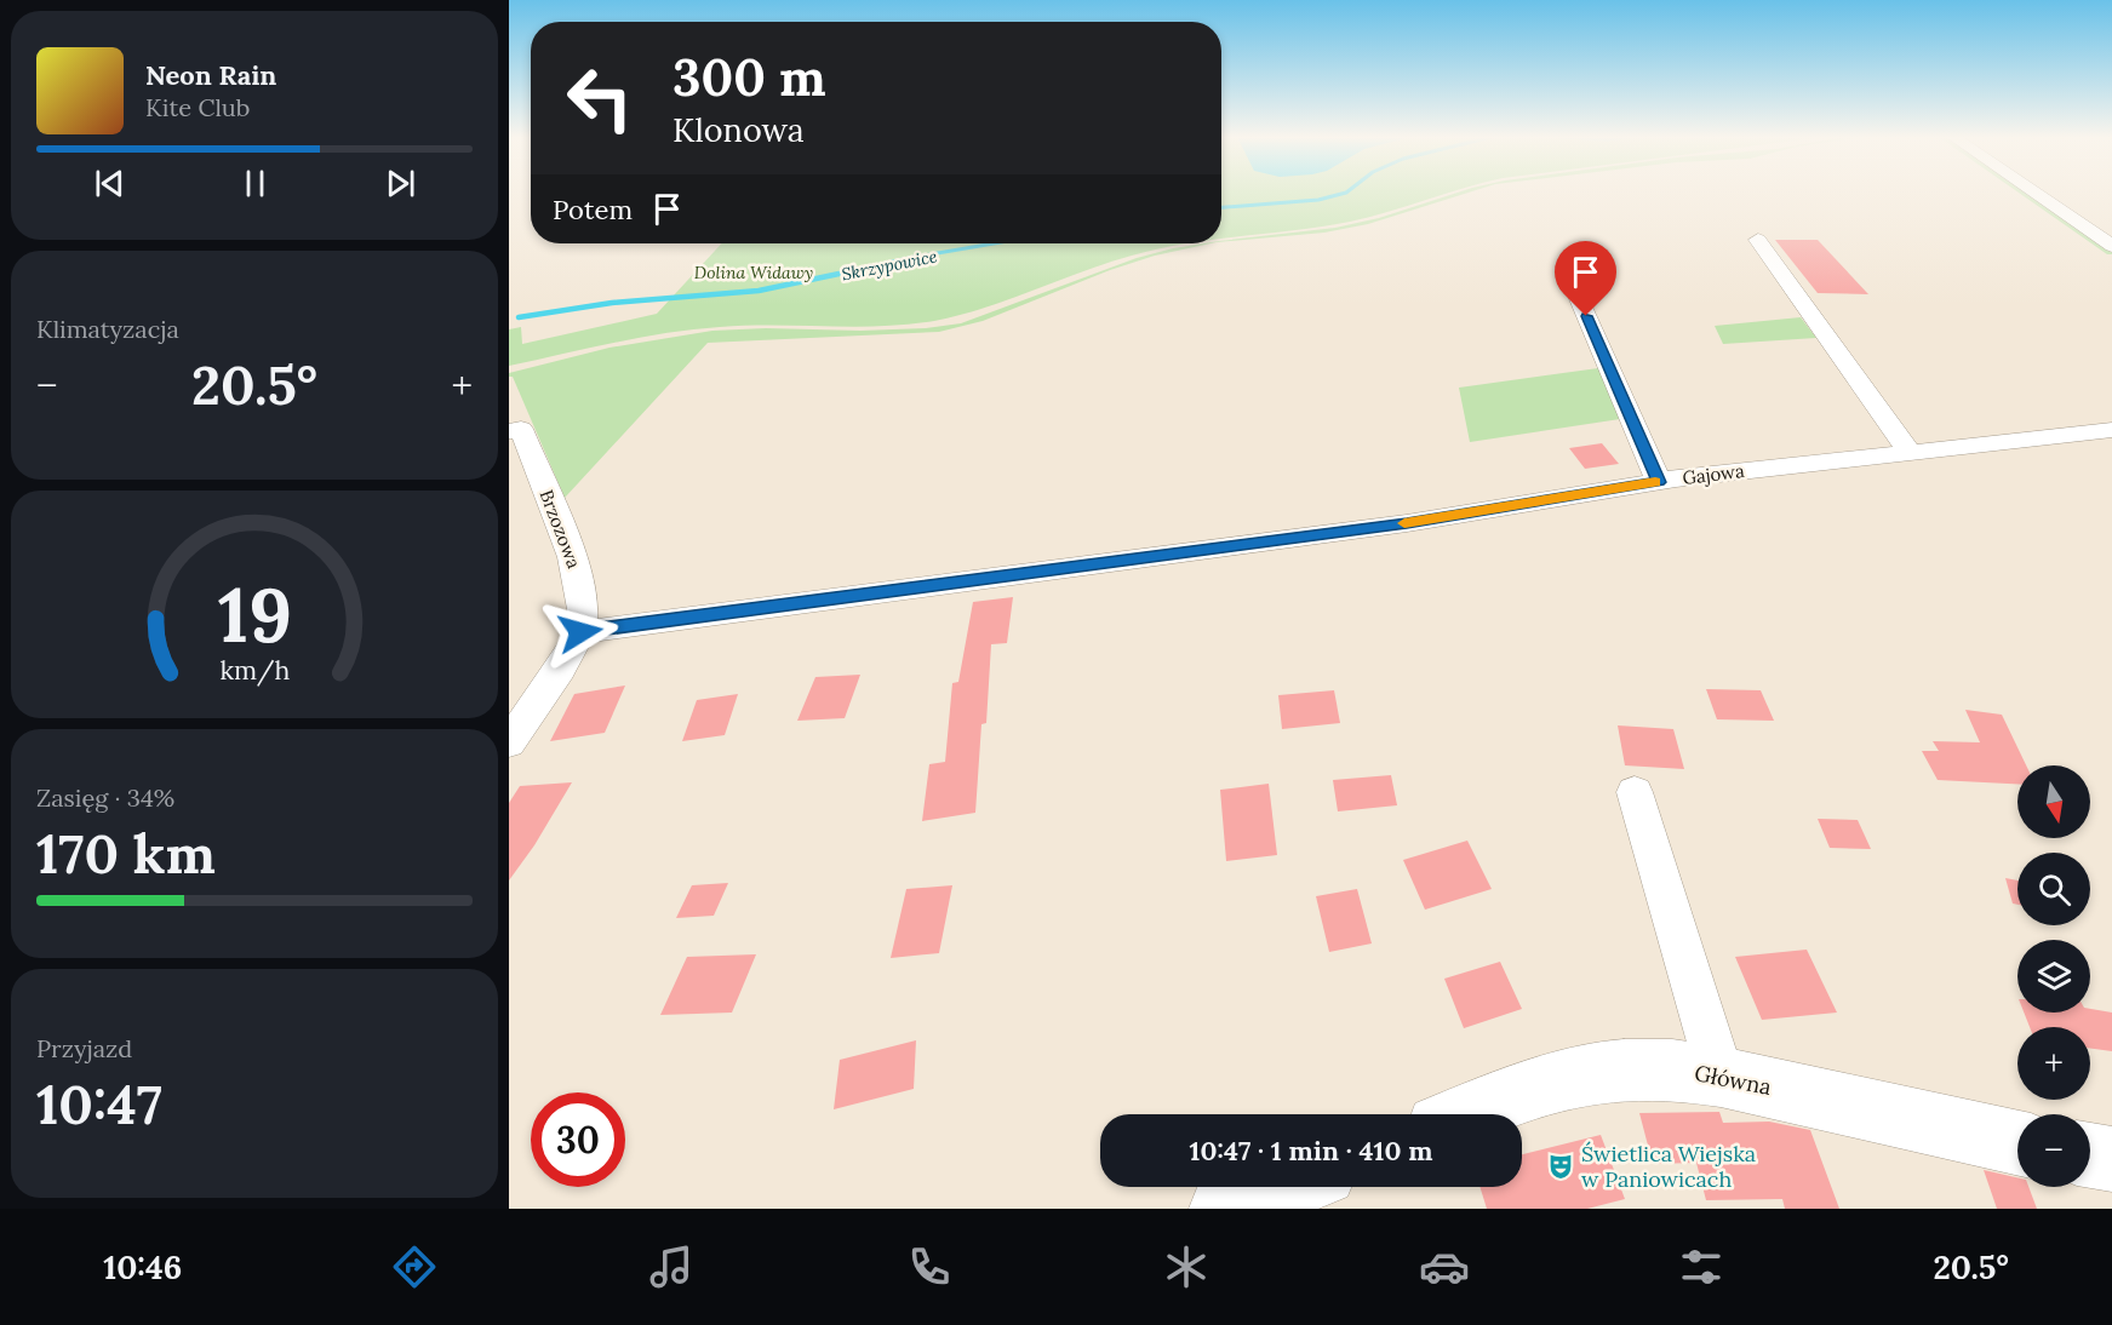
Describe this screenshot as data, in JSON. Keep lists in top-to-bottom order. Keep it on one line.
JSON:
{"streets":{"street":["Gajowa","Brzozowa","Główna"]},"crossings":[["Gajowa","Brzozowa"]],"water":["Skrzypowice"],"parks":["Dolina Widawy"],"places":{"theatre":["Świetlica Wiejska w Paniowicach"]},"north":"bottom","page":{"turn":["300 m","Klonowa"],"song":["Neon Rain","Kite Club"],"then":"Potem","tile":["Klimatyzacja",["Zasięg · 34%","170 km"],["Przyjazd","10:47"]],"heat":["−","20.5°","+"],"map_buttons":["+","−"],"limit":"30","trip":"10:47 · 1 min · 410 m","tabs":["10:46","20.5°"],"gauge":["19","km/h"]}}
